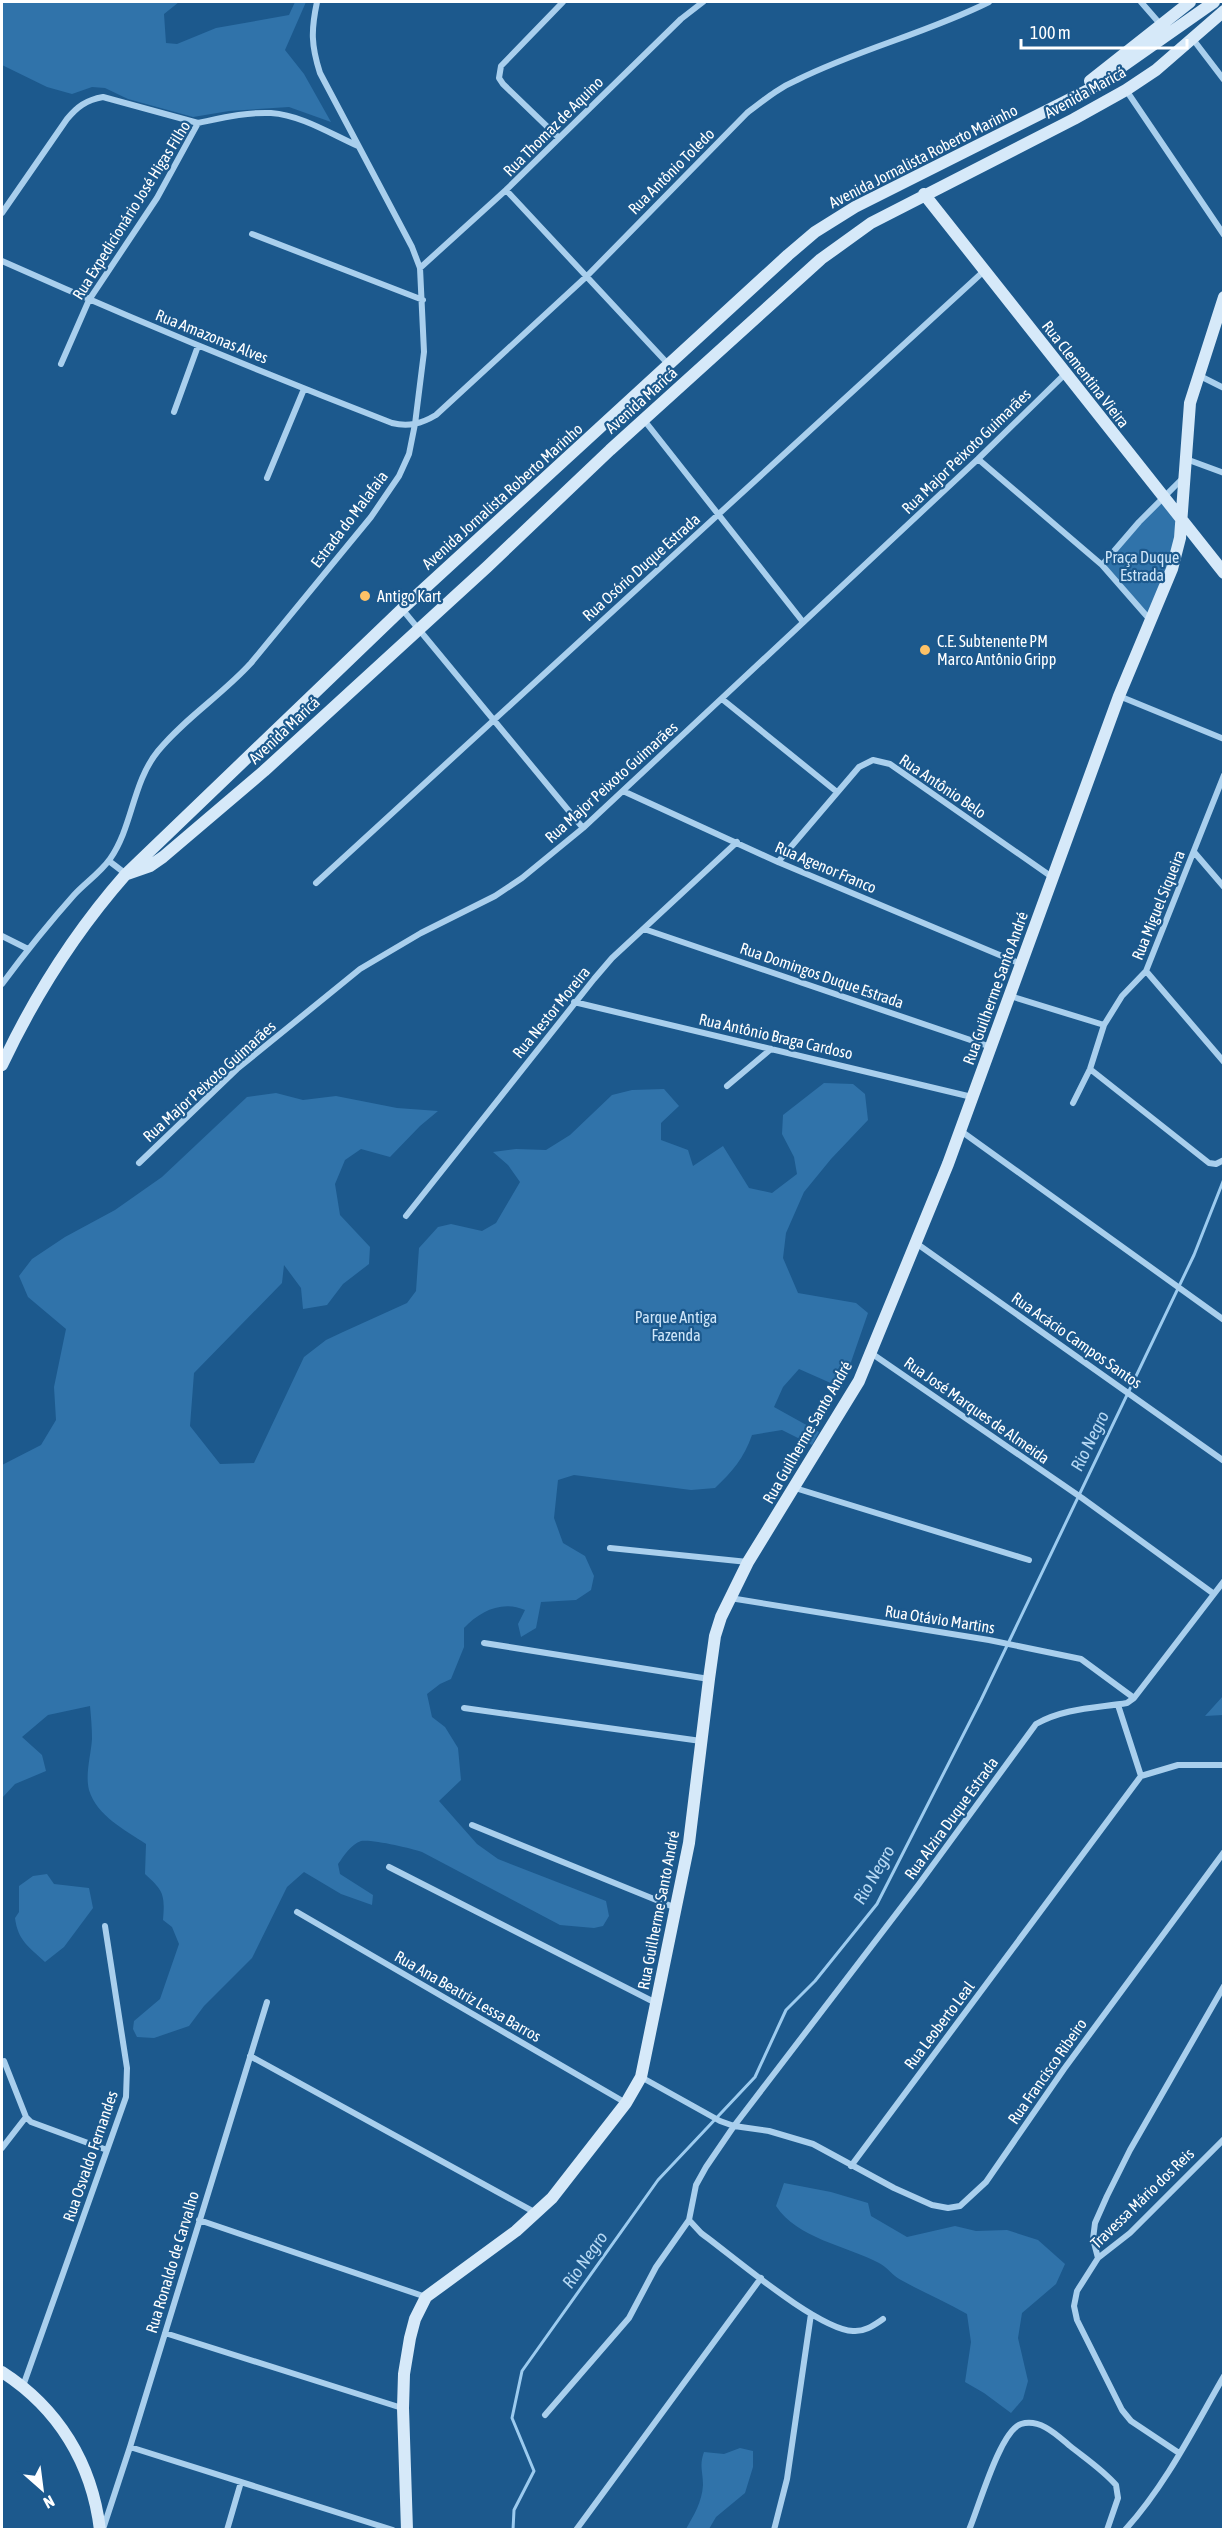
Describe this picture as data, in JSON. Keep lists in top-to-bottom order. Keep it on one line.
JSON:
{"streets":{"street":["Avenida Maricá","Rua Thomaz de Aquino","Avenida Jornalista Roberto Marinho","Rua Antônio Toledo","Rua Expedicionário José Higas Filho","Rua Amazonas Alves","Rua Clementina Vieira","Rua Major Peixoto Guimarães","Estrada do Malafaia","Rua Osório Duque Estrada","Rua Antônio Belo","Rua Agenor Franco","Rua Miguel Siqueira","Rua Domingos Duque Estrada","Rua Guilherme Santo André","Rua Nestor Moreira","Rua Antônio Braga Cardoso","Rua Acácio Campos Santos","Rua José Marques de Almeida","Rua Otávio Martins","Rua Alzira Duque Estrada","Rua Ana Beatriz Lessa Barros","Rua Leoberto Leal","Rua Francisco Ribeiro","Rua Osvaldo Fernandes","Travessa Mário dos Reis","Rua Ronaldo de Carvalho"]},"crossings":[["Avenida Maricá","Avenida Jornalista Roberto Marinho"],["Avenida Maricá","Rua Clementina Vieira"],["Rua Thomaz de Aquino","Estrada do Malafaia"],["Rua Antônio Toledo","Rua Amazonas Alves"],["Rua Antônio Toledo","Estrada do Malafaia"],["Rua Expedicionário José Higas Filho","Rua Amazonas Alves"],["Rua Expedicionário José Higas Filho","Estrada do Malafaia"],["Rua Amazonas Alves","Estrada do Malafaia"],["Rua Clementina Vieira","Rua Major Peixoto Guimarães"],["Rua Clementina Vieira","Rua Osório Duque Estrada"],["Rua Clementina Vieira","Rua Guilherme Santo André"],["Rua Major Peixoto Guimarães","Rua Agenor Franco"],["Rua Antônio Belo","Rua Agenor Franco"],["Rua Antônio Belo","Rua Guilherme Santo André"],["Rua Agenor Franco","Rua Guilherme Santo André"],["Rua Agenor Franco","Rua Nestor Moreira"],["Rua Domingos Duque Estrada","Rua Guilherme Santo André"],["Rua Domingos Duque Estrada","Rua Nestor Moreira"],["Rua Guilherme Santo André","Rua Antônio Braga Cardoso"],["Rua Guilherme Santo André","Rua Acácio Campos Santos"],["Rua Guilherme Santo André","Rua José Marques de Almeida"],["Rua Guilherme Santo André","Rua Otávio Martins"],["Rua Guilherme Santo André","Rua Ana Beatriz Lessa Barros"],["Rua Nestor Moreira","Rua Antônio Braga Cardoso"],["Rua Otávio Martins","Rua Alzira Duque Estrada"],["Rua Leoberto Leal","Rua Francisco Ribeiro"]],"water":["Rio Negro"],"parks":["Praça Duque Estrada","Parque Antiga Fazenda"],"places":["Antigo Kart","C.E. Subtenente PM Marco Antônio Gripp"],"scale_bar":"100 m","north":"bottom right"}
